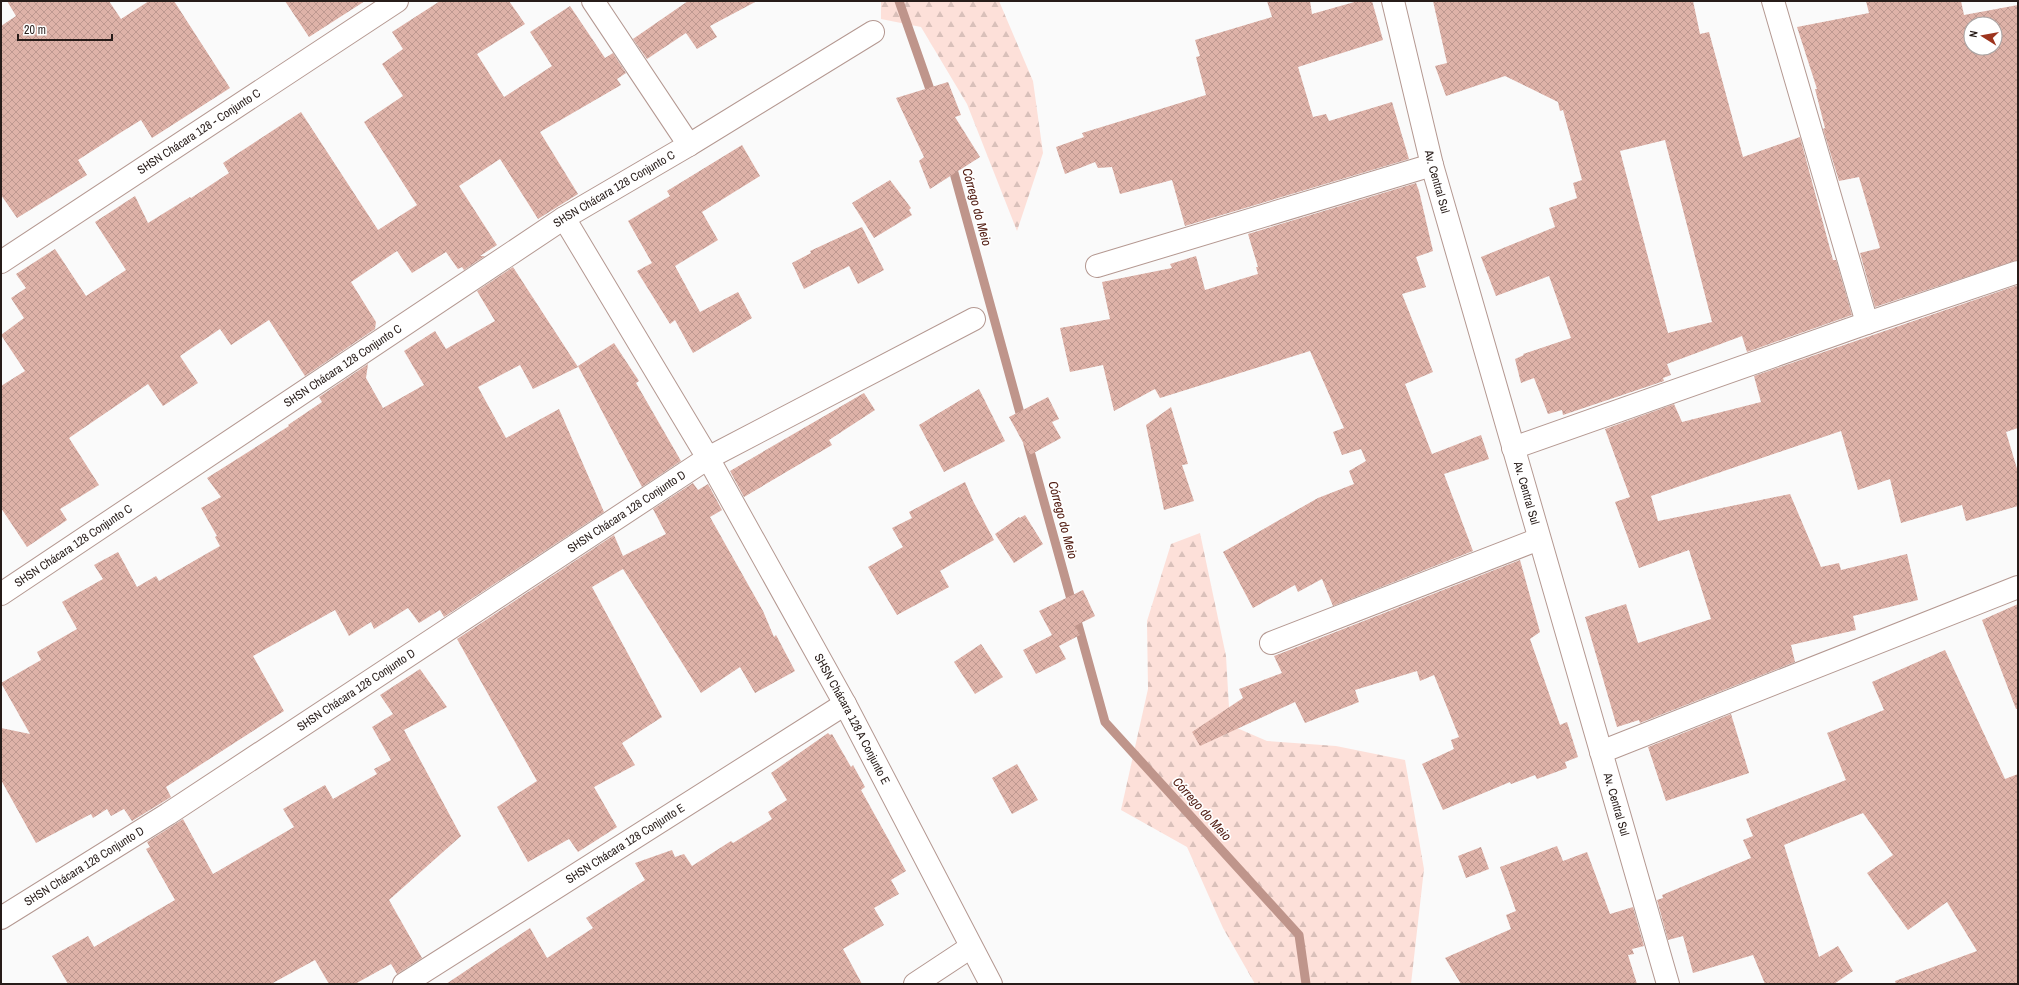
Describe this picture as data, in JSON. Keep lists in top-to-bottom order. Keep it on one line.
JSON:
{"streets":{"street":["SHSN Chácara 128 - Conjunto C","Av. Central Sul","SHSN Chácara 128 Conjunto C","SHSN Chácara 128 Conjunto D","SHSN Chácara 128 A Conjunto E","SHSN Chácara 128 Conjunto E"]},"crossings":[["SHSN Chácara 128 Conjunto C","SHSN Chácara 128 A Conjunto E"],["SHSN Chácara 128 Conjunto D","SHSN Chácara 128 A Conjunto E"],["SHSN Chácara 128 A Conjunto E","SHSN Chácara 128 Conjunto E"]],"water":["Córrego do Meio"],"scale_bar":"20 m","north":"left"}
